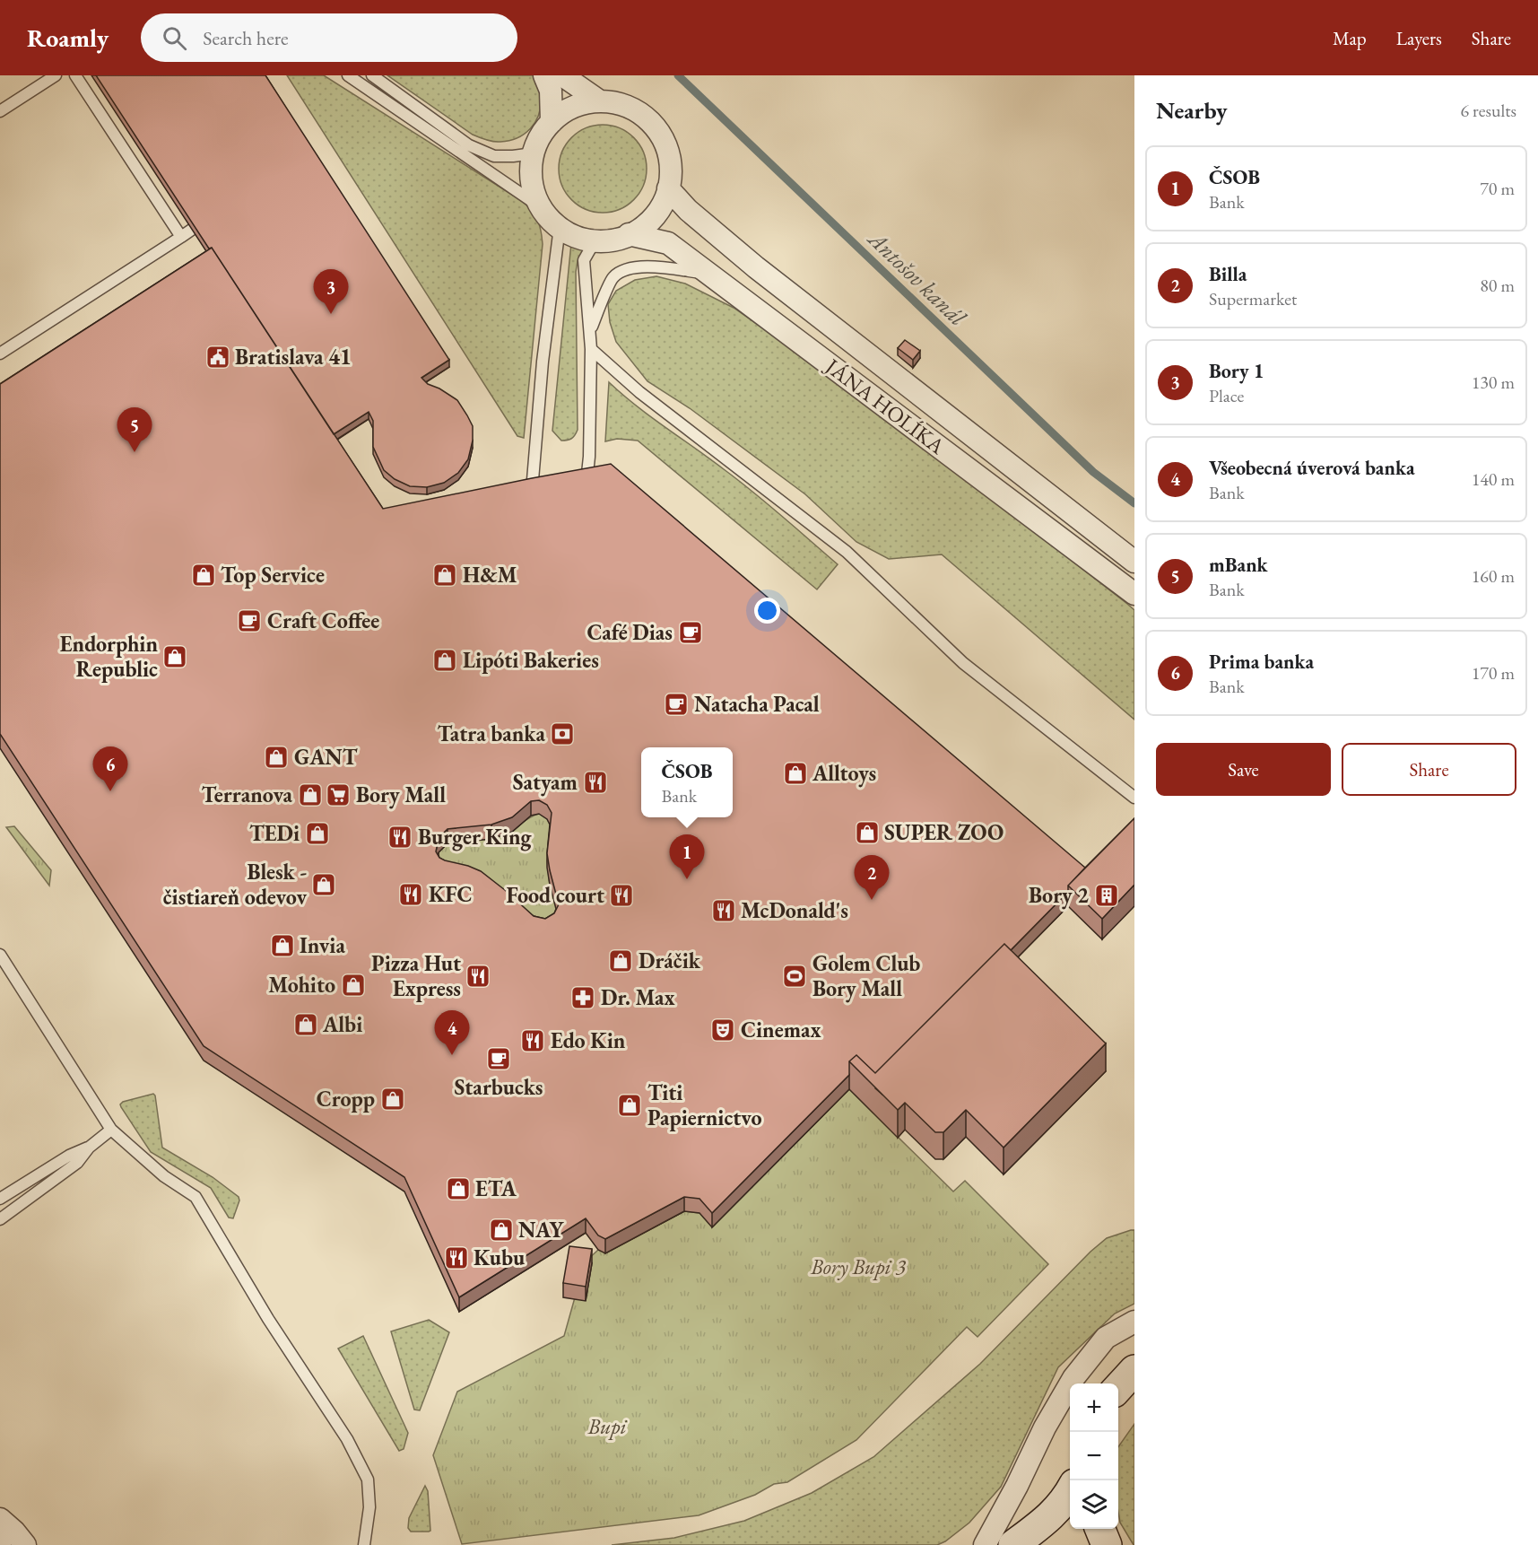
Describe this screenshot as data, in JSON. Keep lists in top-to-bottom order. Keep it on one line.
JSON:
{"streets":{"street":["JÁNA HOLÍKA"]},"water":["Antošov kanál"],"parks":["Bory Bupi 3","Bupi"],"places":{"public building":["Bratislava 41"],"shop":["Top Service","H&M","Endorphin Republic","Lipóti Bakeries","GANT","Alltoys","Terranova","SUPER ZOO","TEDi","Blesk - čistiareň odevov","Invia","Dráčik","Mohito","Albi","Cropp","Titi Papiernictvo","ETA","NAY"],"cafe":["Craft Coffee","Café Dias","Natacha Pacal","Starbucks"],"bank":["Tatra banka"],"restaurant":["Satyam","Burger King","KFC","Food court","McDonald's","Pizza Hut Express","Edo Kin","Kubu"],"supermarket":["Bory Mall"],"building":["Bory 2"],"sports":["Golem Club Bory Mall"],"pharmacy":["Dr. Max"],"theatre":["Cinemax"]},"page":{"header":"Roamly","search":"Search here","nav":["Map","Layers","Share"],"heading":["Nearby","6 results"],"list":[{"mark":"1","name":"ČSOB","note":"Bank","value":"70 m"},{"mark":"2","name":"Billa","note":"Supermarket","value":"80 m"},{"mark":"3","name":"Bory 1","note":"Place","value":"130 m"},{"mark":"4","name":"Všeobecná úverová banka","note":"Bank","value":"140 m"},{"mark":"5","name":"mBank","note":"Bank","value":"160 m"},{"mark":"6","name":"Prima banka","note":"Bank","value":"170 m"}],"pins":["3","5","6","1","2","4"],"buttons":["Save","Share"],"popup":["ČSOB","Bank"],"map_buttons":["+","−"]}}
